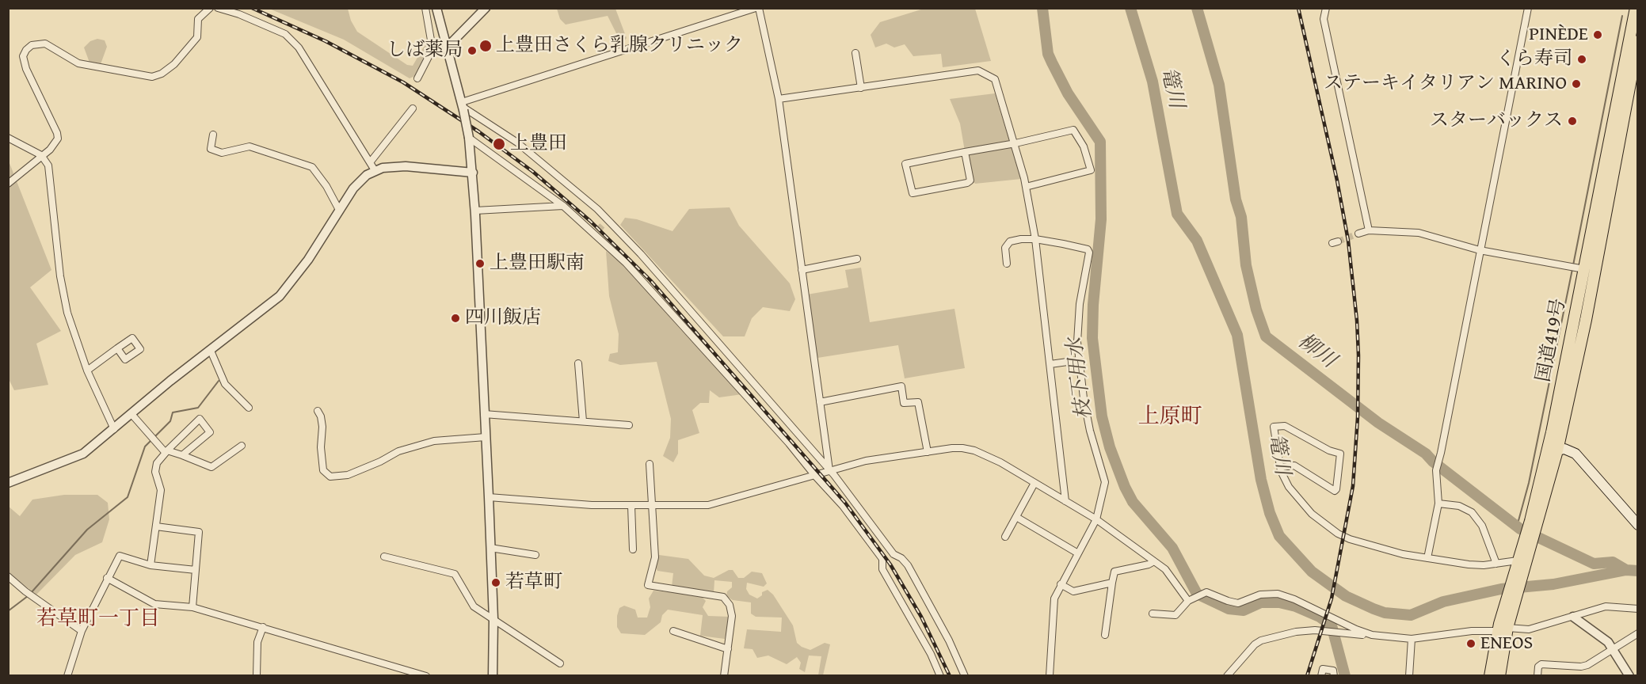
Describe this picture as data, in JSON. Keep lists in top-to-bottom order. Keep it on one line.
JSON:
{"streets":{"highway":["国道419号"]},"districts":["上原町","若草町一丁目"],"water":["篭川","柳川","枝下用水"],"places":["PINÈDE","上豊田さくら乳腺クリニック","しば薬局","くら寿司","ステーキイタリアン MARINO","スターバックス","上豊田","上豊田駅南","四川飯店","若草町","ENEOS"]}
